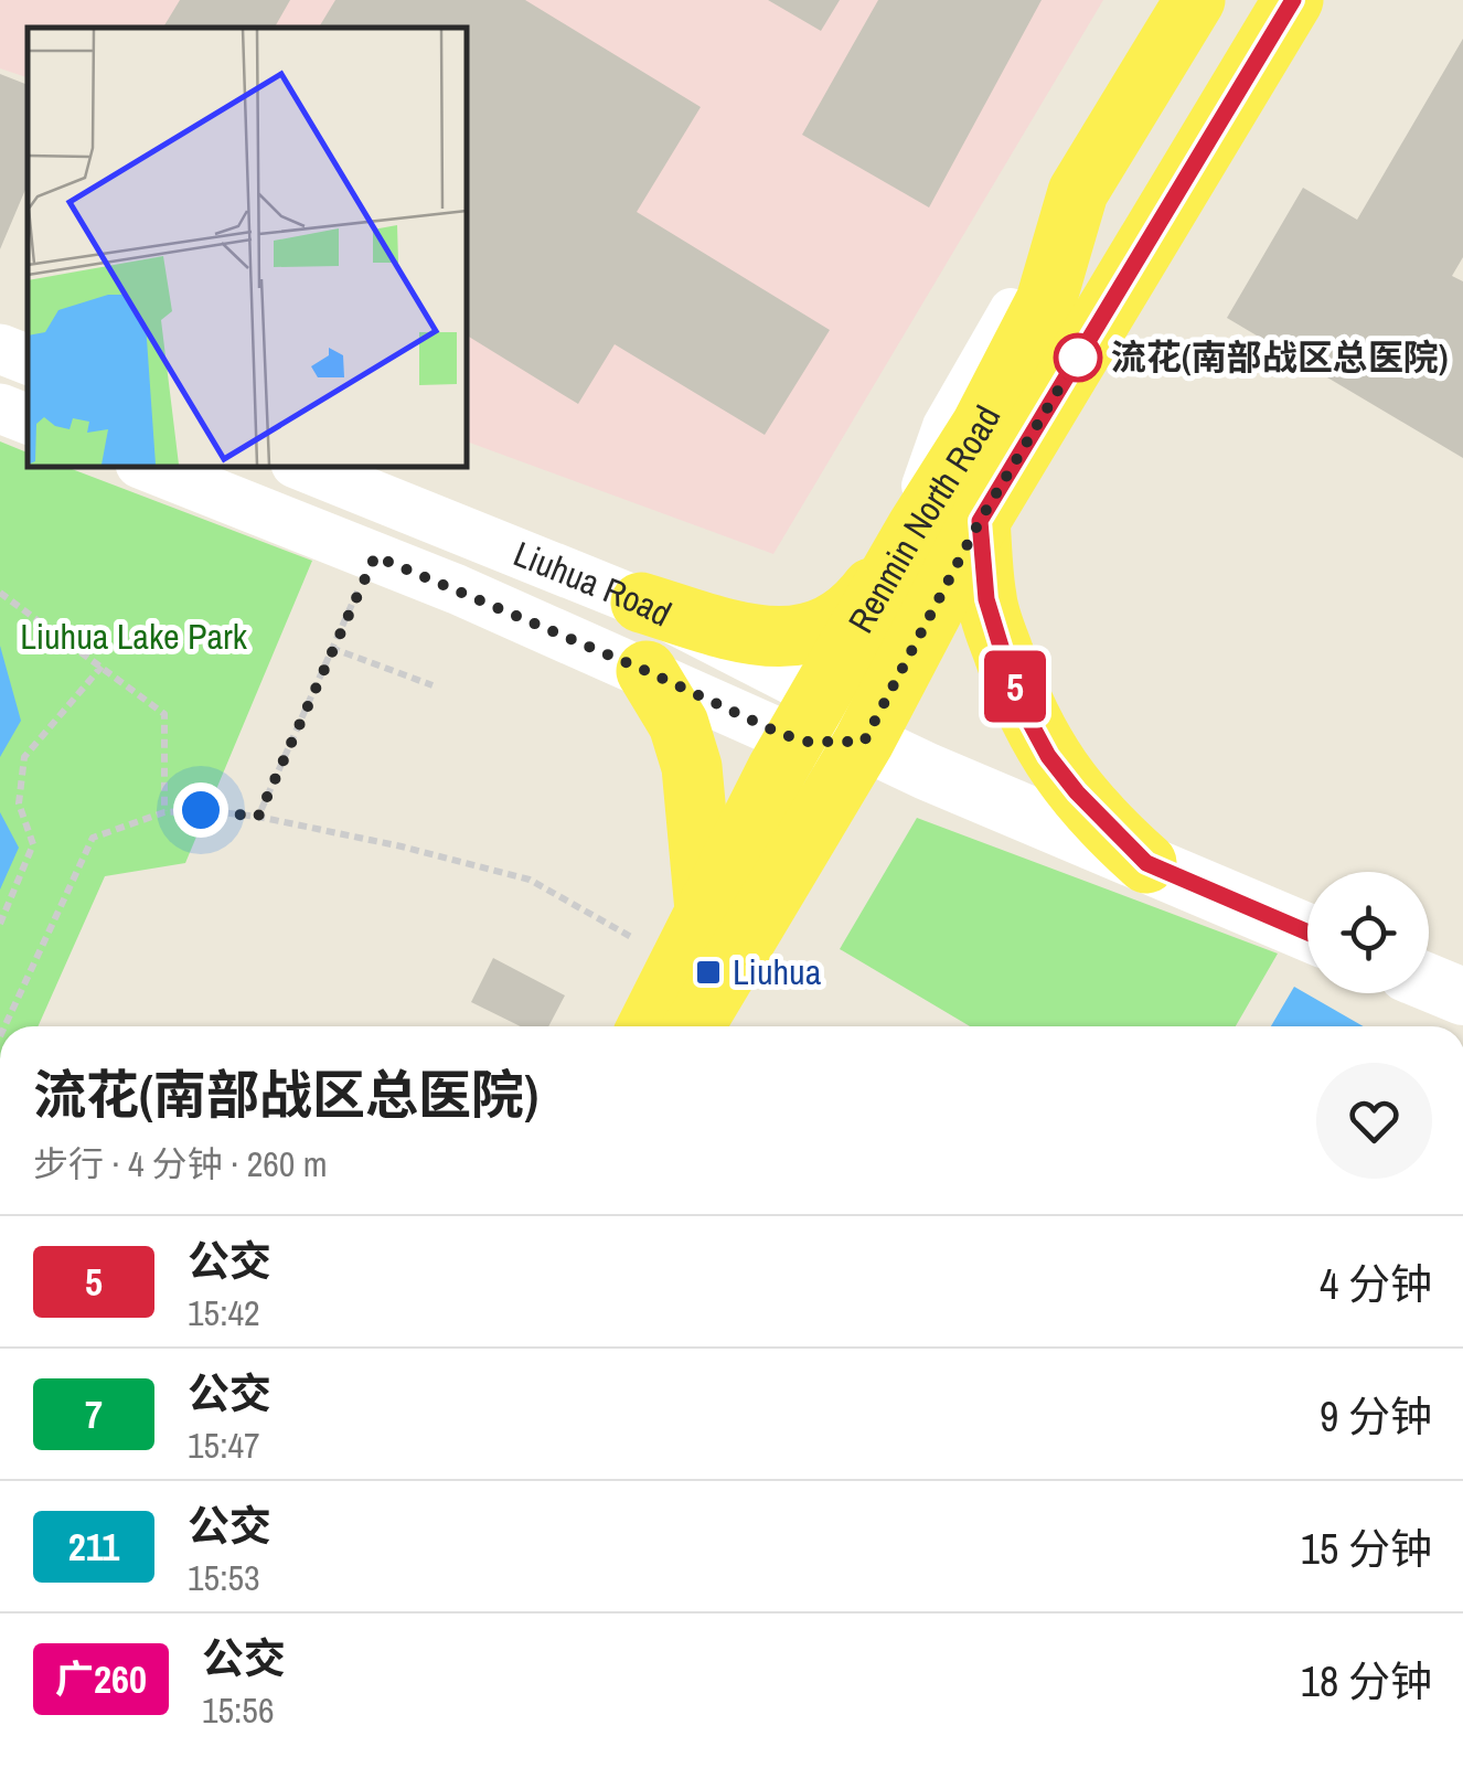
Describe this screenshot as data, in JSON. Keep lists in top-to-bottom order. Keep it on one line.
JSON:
{"streets":{"main road":["Renmin North Road","Liuhua Road"]},"crossings":[["Renmin North Road","Liuhua Road"]],"parks":["Liuhua Lake Park"],"places":{"other":["流花(南部战区总医院)"],"transit":["Liuhua"]},"lines":["bus line 5"],"page":{"on_map":"5","heading":["流花(南部战区总医院)","步行 · 4 分钟 · 260 m"],"list":[{"mark":"5","name":"公交","note":"15:42","value":"4 分钟"},{"mark":"7","name":"公交","note":"15:47","value":"9 分钟"},{"mark":"211","name":"公交","note":"15:53","value":"15 分钟"},{"mark":"广260","name":"公交","note":"15:56","value":"18 分钟"}]}}
